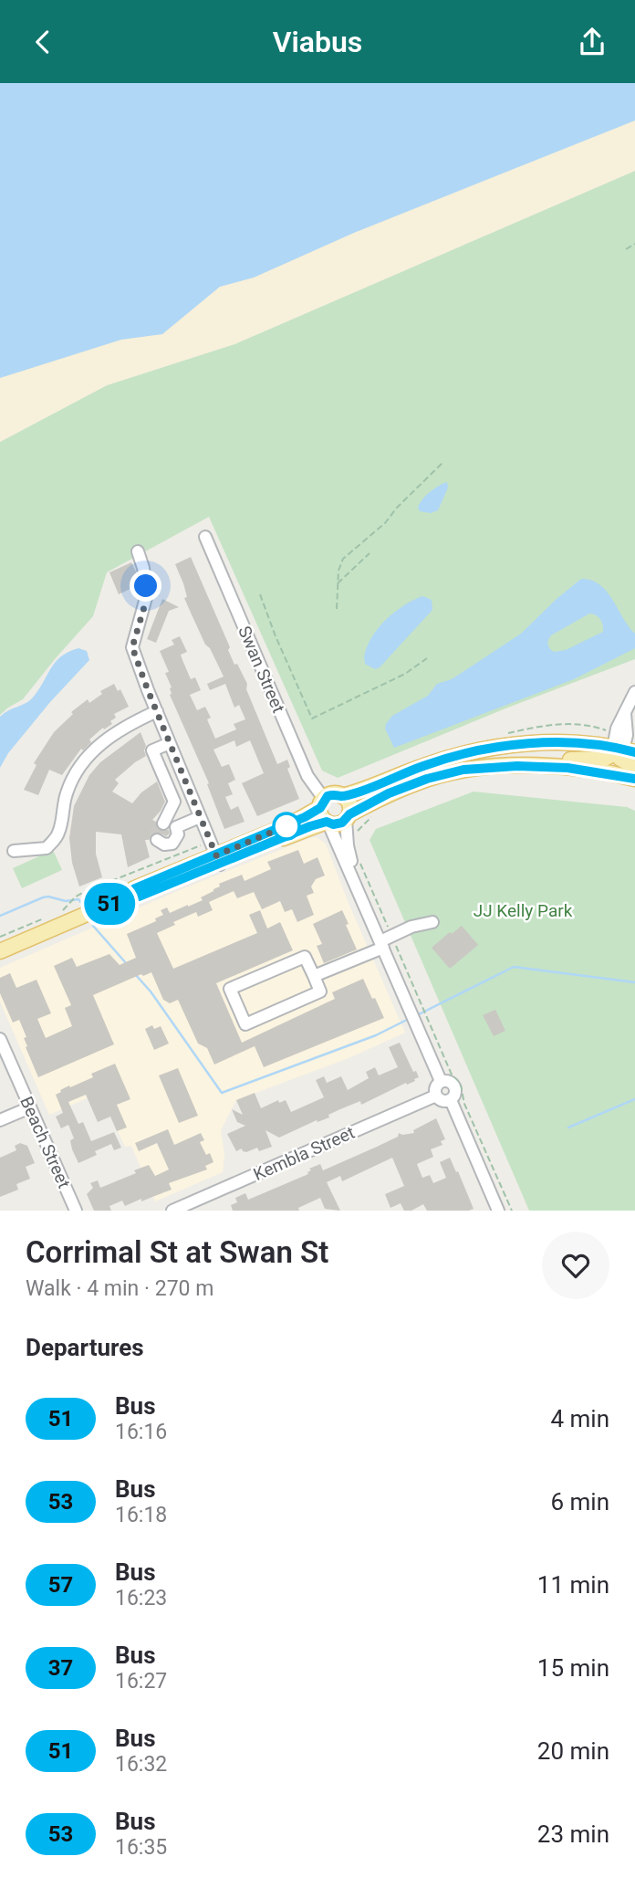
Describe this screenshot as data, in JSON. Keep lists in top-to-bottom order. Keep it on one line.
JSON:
{"streets":{"street":["Swan Street","Beach Street","Kembla Street"]},"parks":["JJ Kelly Park"],"lines":["bus line 51"],"page":{"header":"Viabus","on_map":"51","heading":[["Corrimal St at Swan St","Walk · 4 min · 270 m"],"Departures"],"list":[{"mark":"51","name":"Bus","note":"16:16","value":"4 min"},{"mark":"53","name":"Bus","note":"16:18","value":"6 min"},{"mark":"57","name":"Bus","note":"16:23","value":"11 min"},{"mark":"37","name":"Bus","note":"16:27","value":"15 min"},{"mark":"51","name":"Bus","note":"16:32","value":"20 min"},{"mark":"53","name":"Bus","note":"16:35","value":"23 min"}]}}
